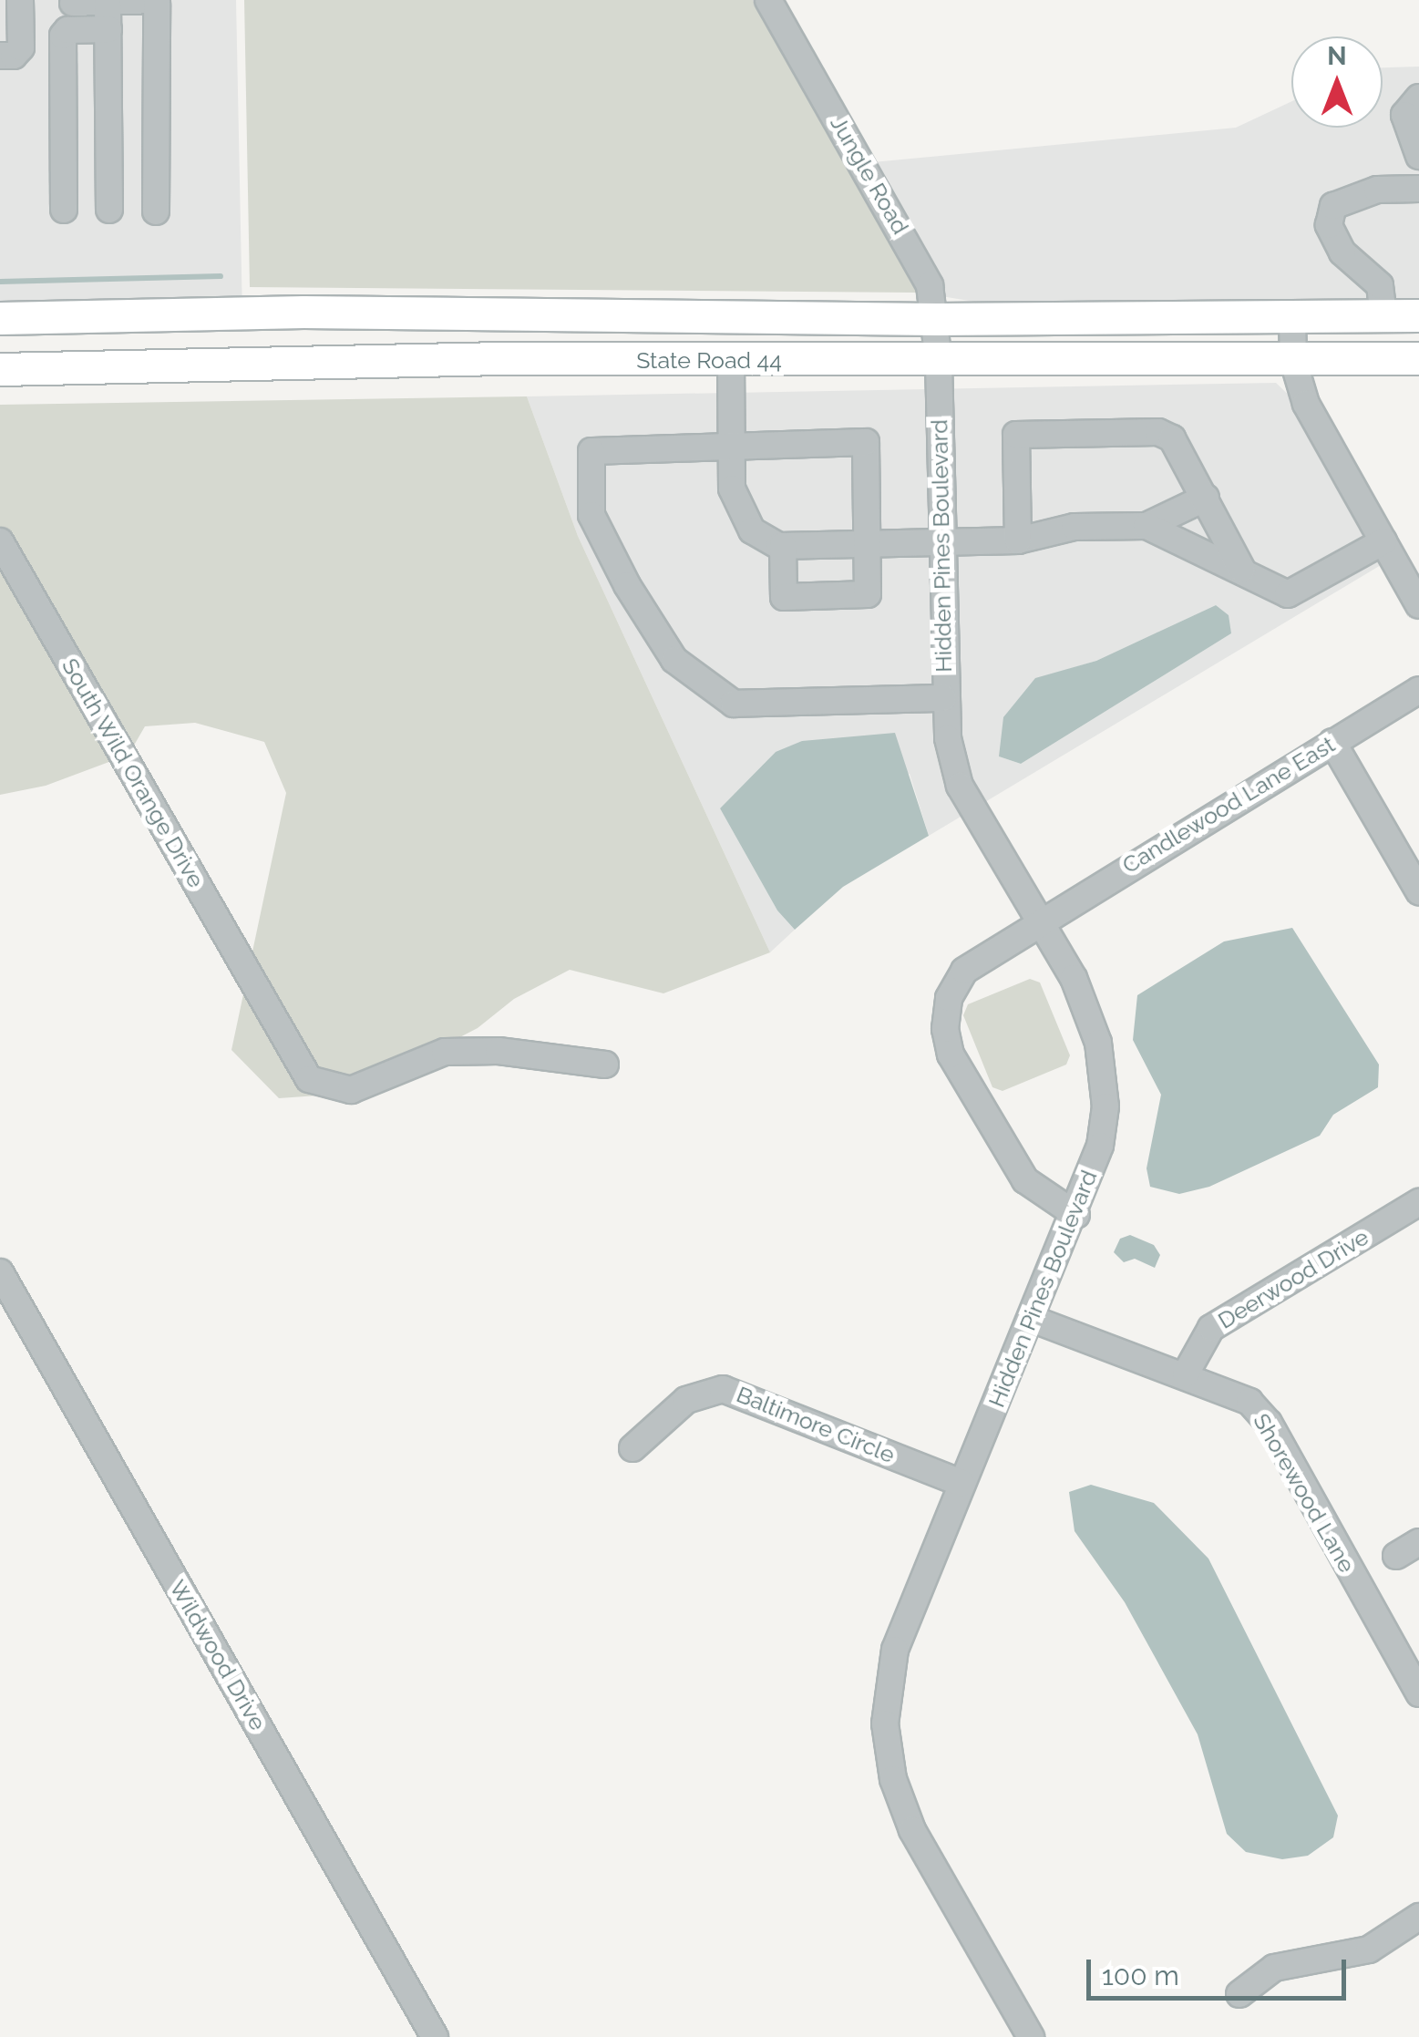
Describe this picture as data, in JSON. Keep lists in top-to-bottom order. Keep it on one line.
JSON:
{"streets":{"main road":["State Road 44"],"street":["Jungle Road","Hidden Pines Boulevard","South Wild Orange Drive","Candlewood Lane East","Deerwood Drive","Baltimore Circle","Shorewood Lane","Wildwood Drive"]},"crossings":[["Jungle Road","State Road 44"],["Jungle Road","Hidden Pines Boulevard"],["State Road 44","Hidden Pines Boulevard"],["Hidden Pines Boulevard","Candlewood Lane East"],["Hidden Pines Boulevard","Baltimore Circle"],["Hidden Pines Boulevard","Shorewood Lane"],["Deerwood Drive","Shorewood Lane"]],"scale_bar":"100 m","north":"top"}
